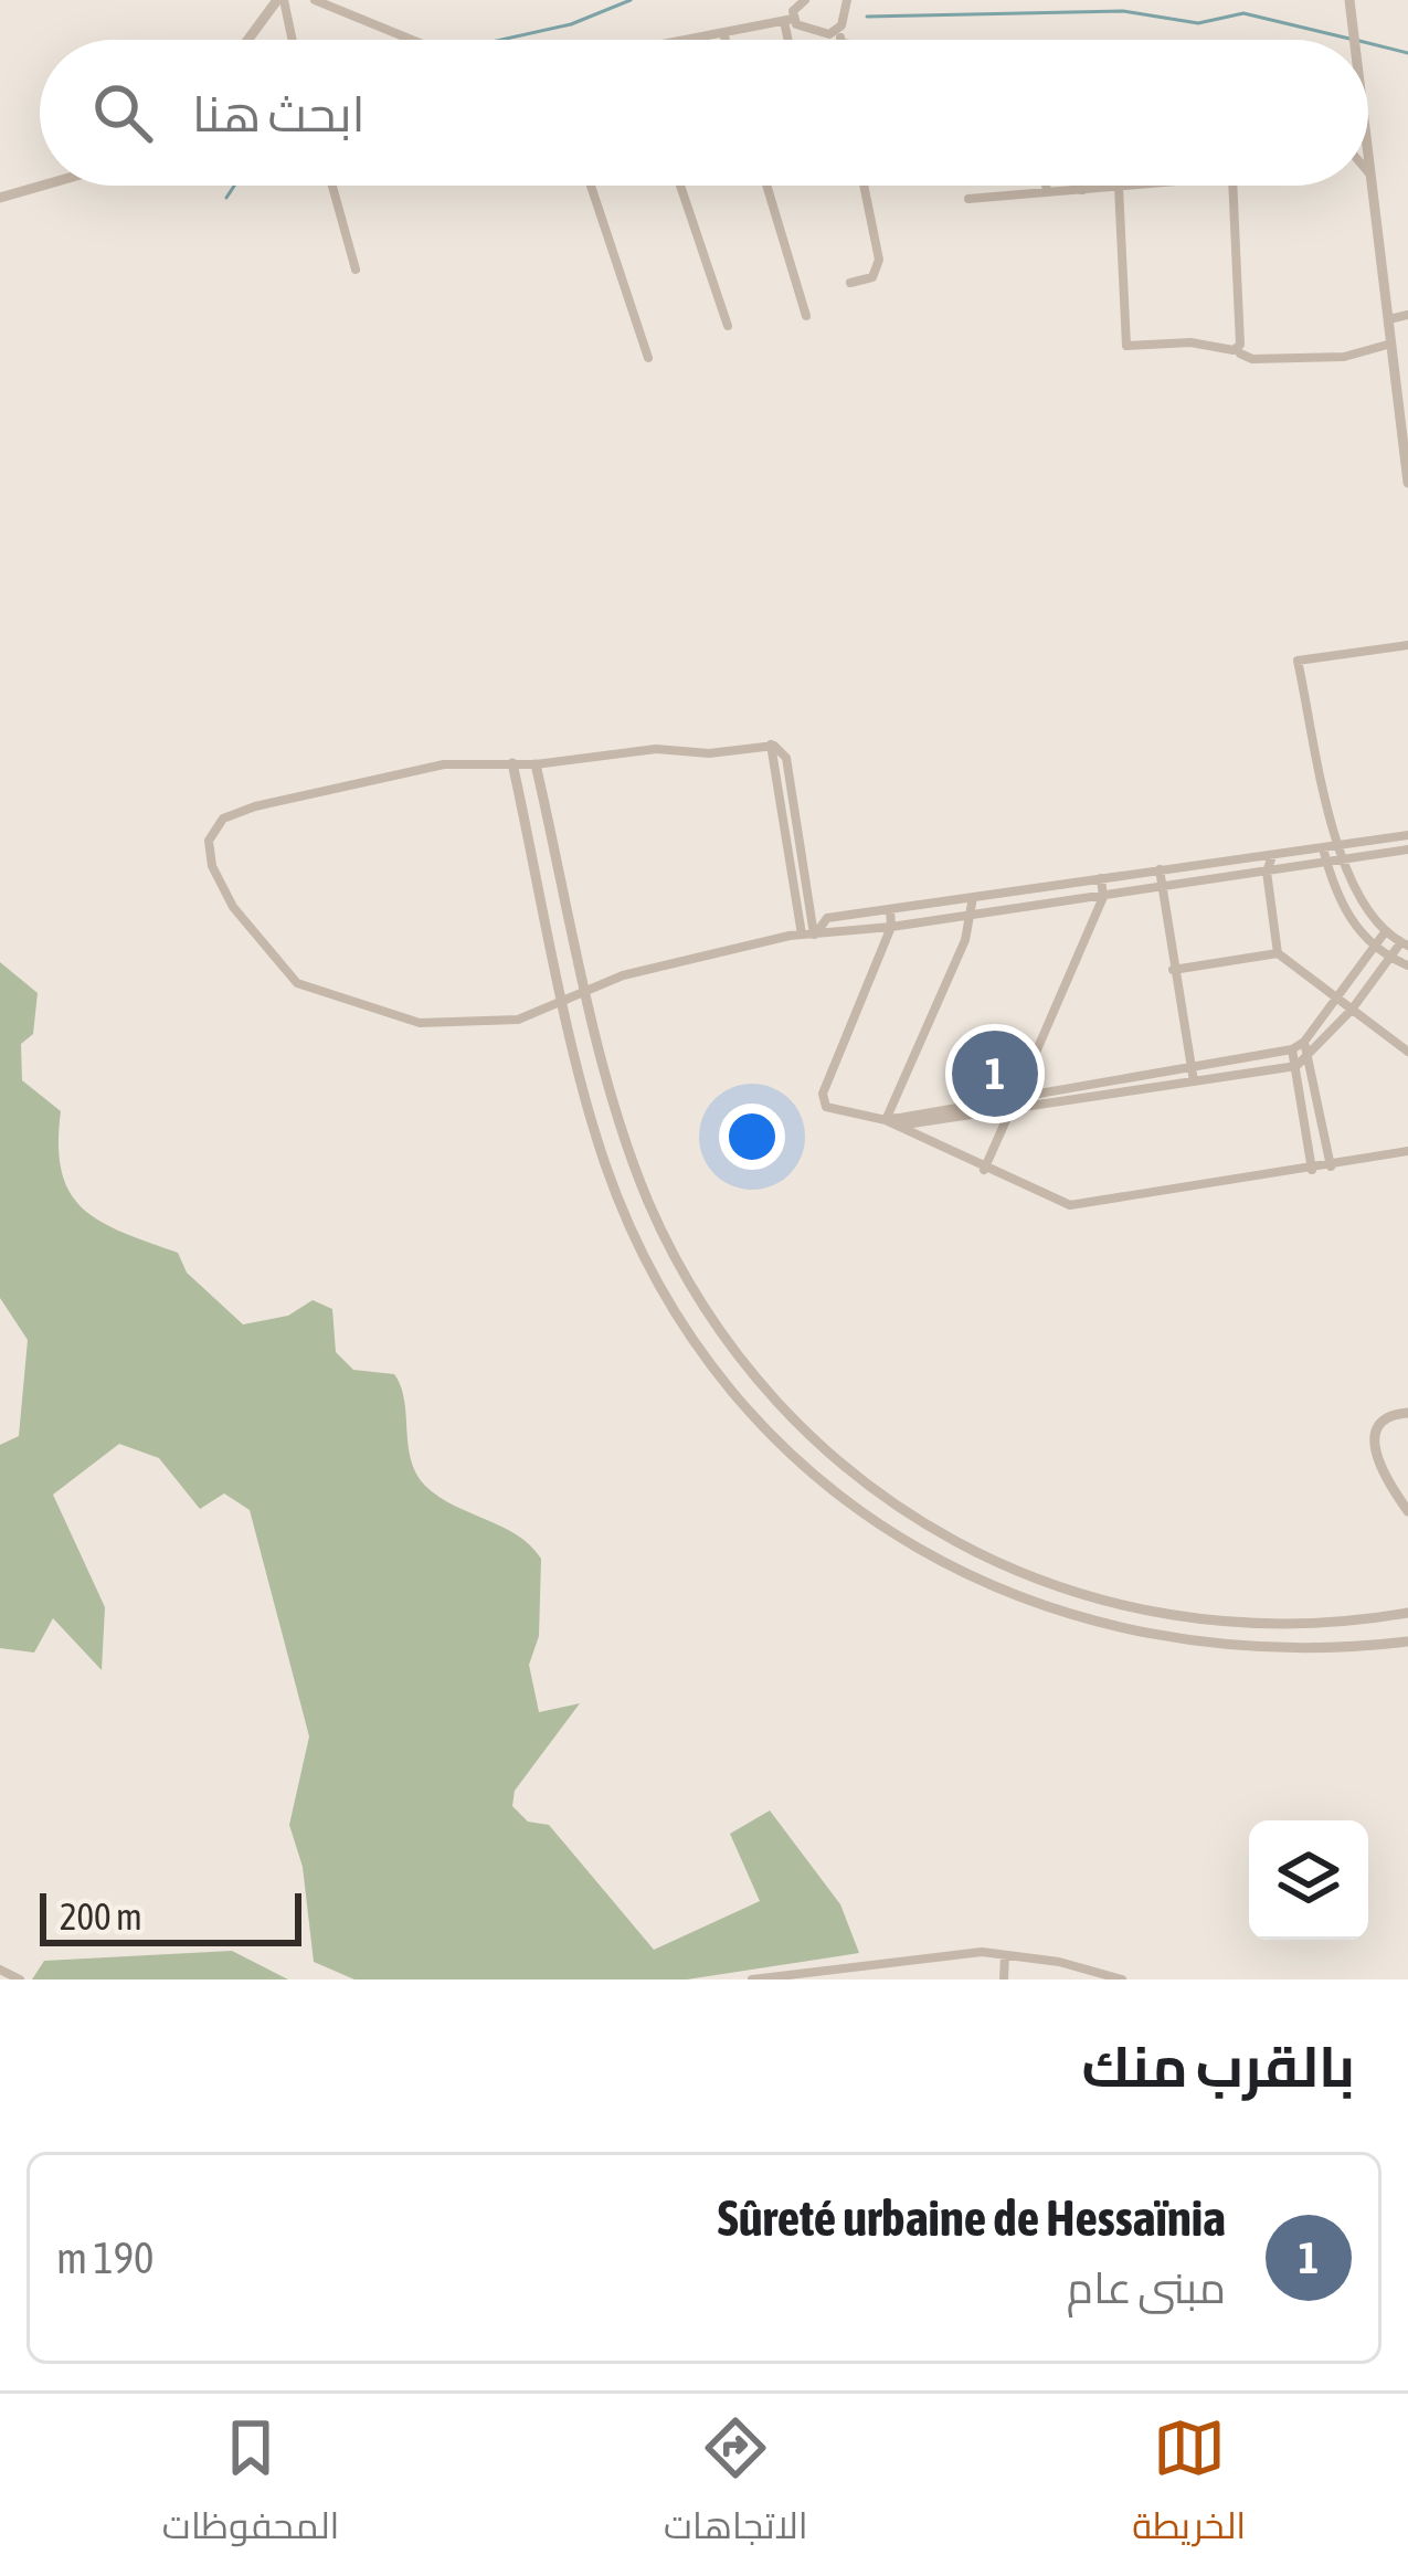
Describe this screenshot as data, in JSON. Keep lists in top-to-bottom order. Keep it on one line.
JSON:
{"scale_bar":"200 m","page":{"search":"ابحث هنا","pins":"1","scale":"200 m","heading":"بالقرب منك","list":[{"mark":"1","name":"Sûreté urbaine de Hessaïnia","note":"مبنى عام","value":"190 m"}],"nav":["الخريطة","الاتجاهات","المحفوظات"]}}
